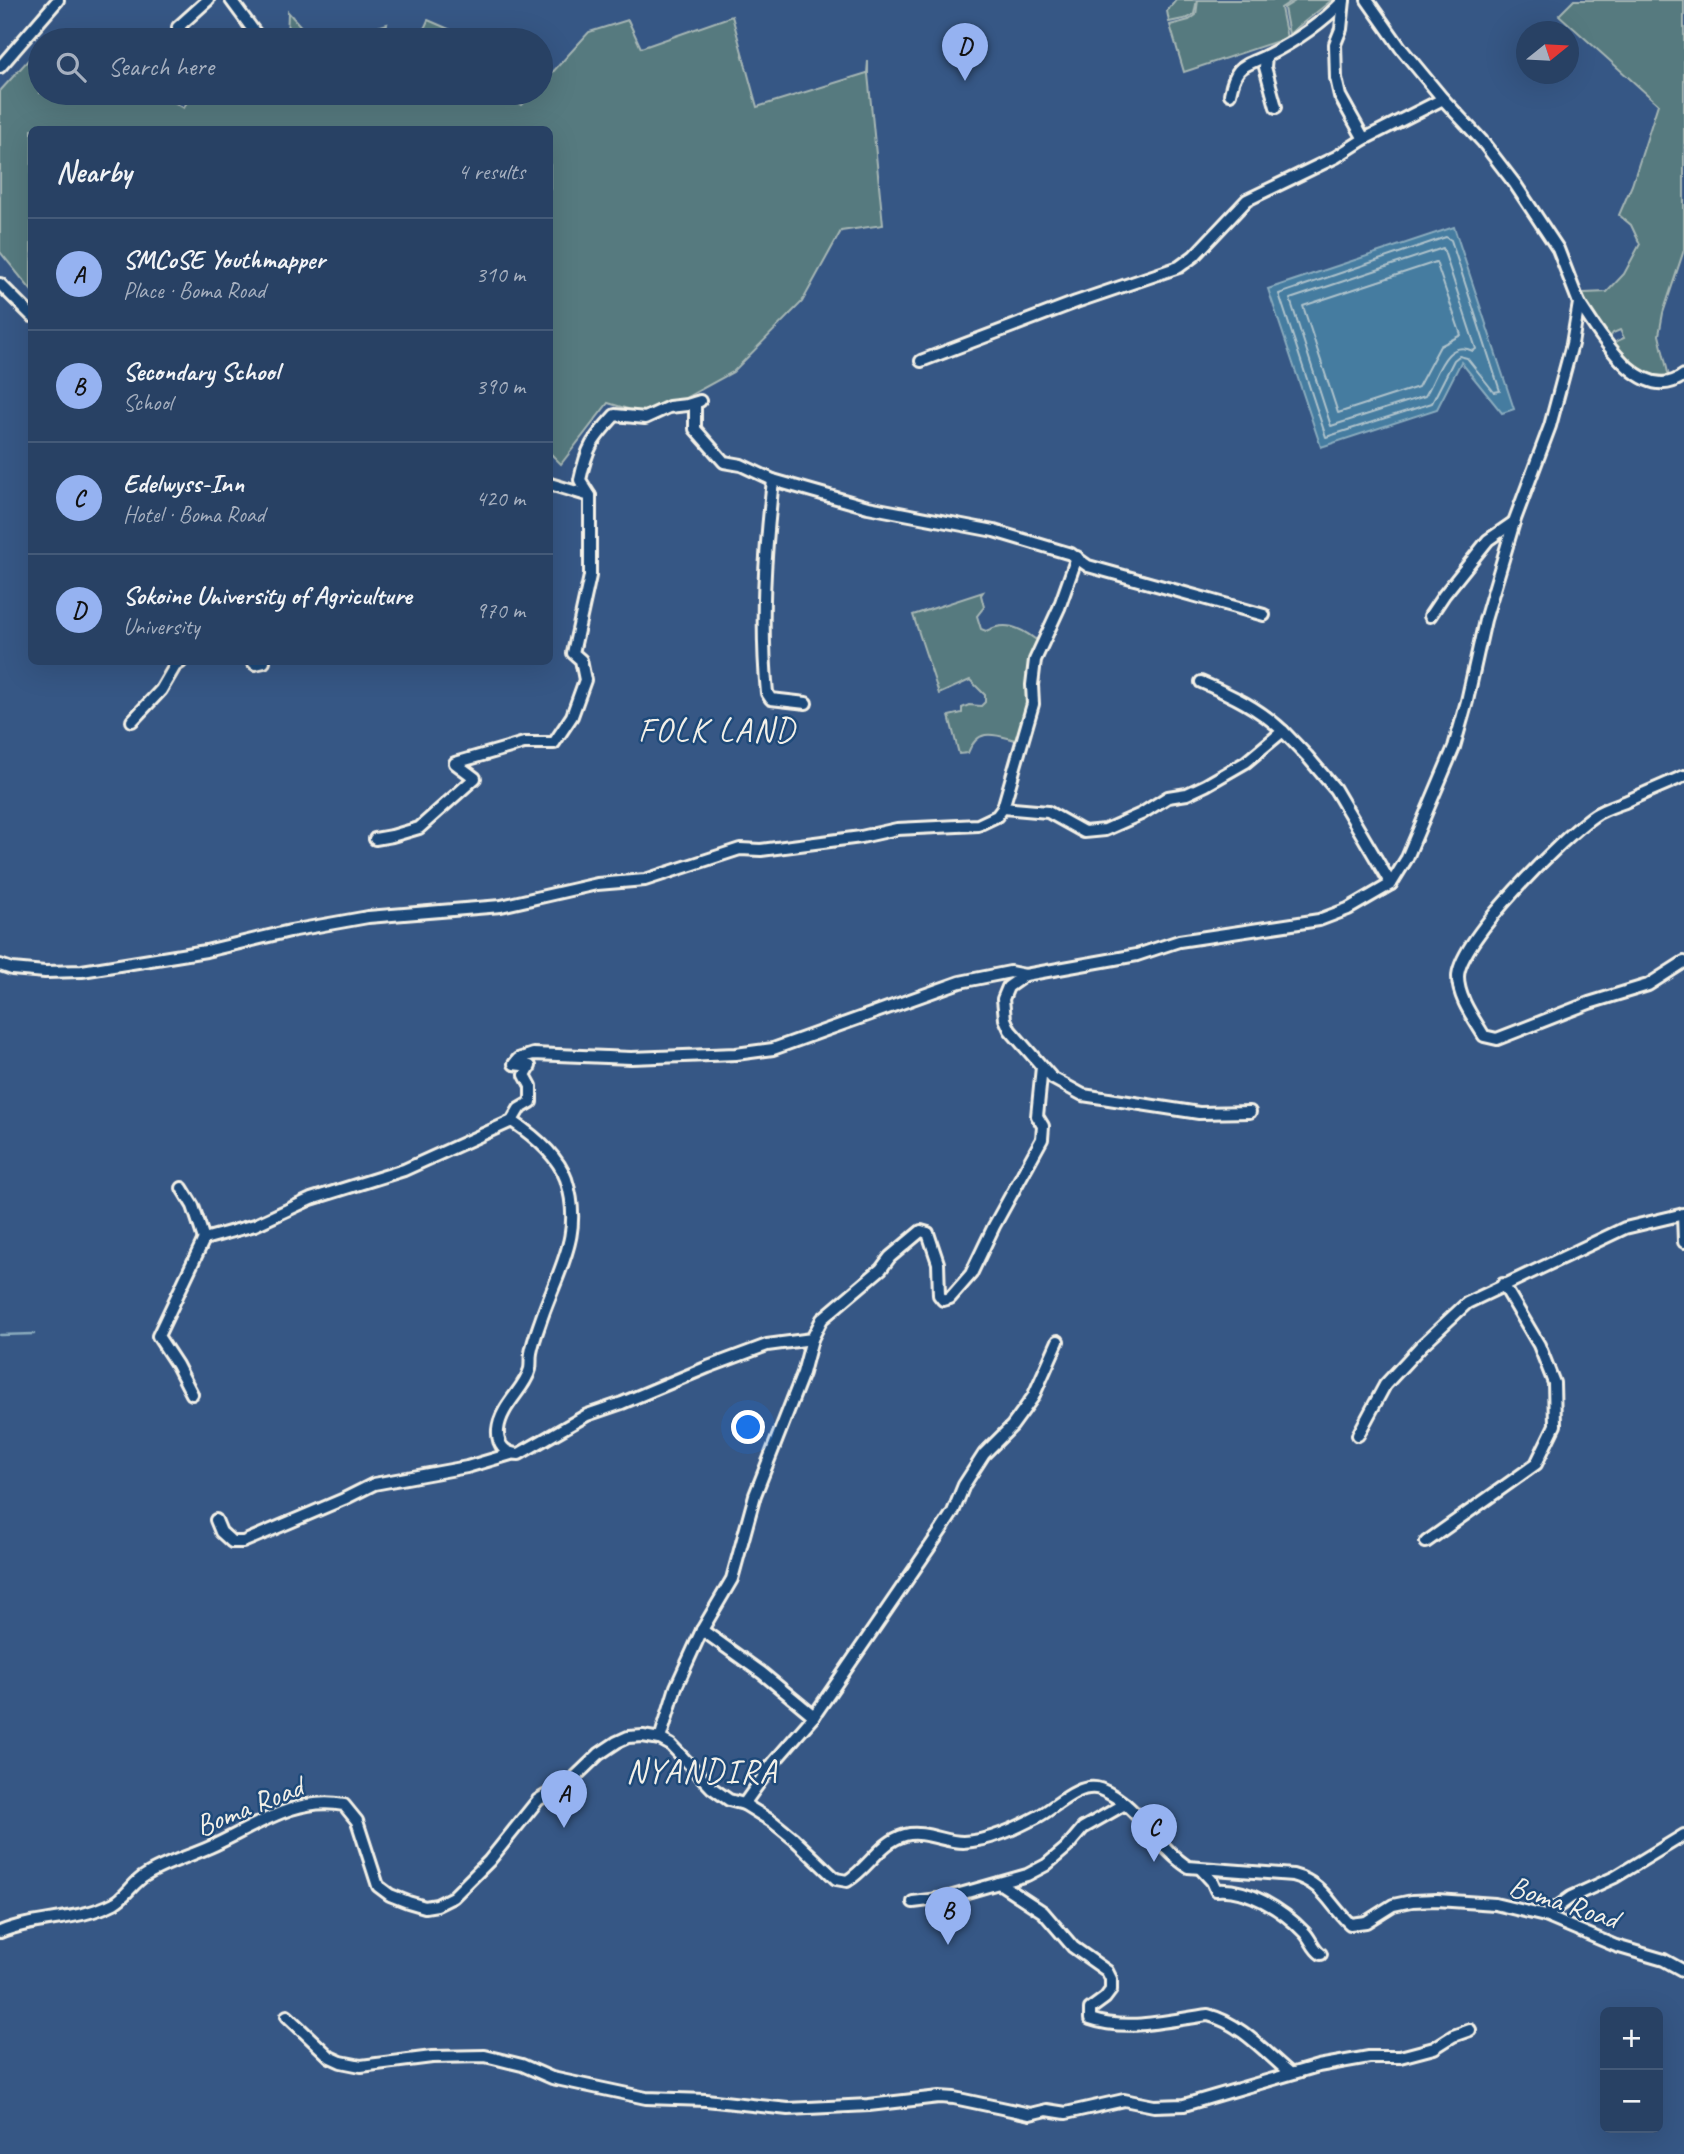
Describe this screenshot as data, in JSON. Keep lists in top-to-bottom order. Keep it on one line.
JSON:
{"streets":{"street":["Boma Road"]},"districts":["FOLK LAND","NYANDIRA"],"north":"right","page":{"pins":["D","A","C","B"],"search":"Search here","heading":["Nearby","4 results"],"list":[{"mark":"A","name":"SMCoSE Youthmapper","note":"Place · Boma Road","value":"310 m"},{"mark":"B","name":"Secondary School","note":"School","value":"390 m"},{"mark":"C","name":"Edelwyss-Inn","note":"Hotel · Boma Road","value":"420 m"},{"mark":"D","name":"Sokoine University of Agriculture","note":"University","value":"970 m"}],"map_buttons":["+","−"]}}
